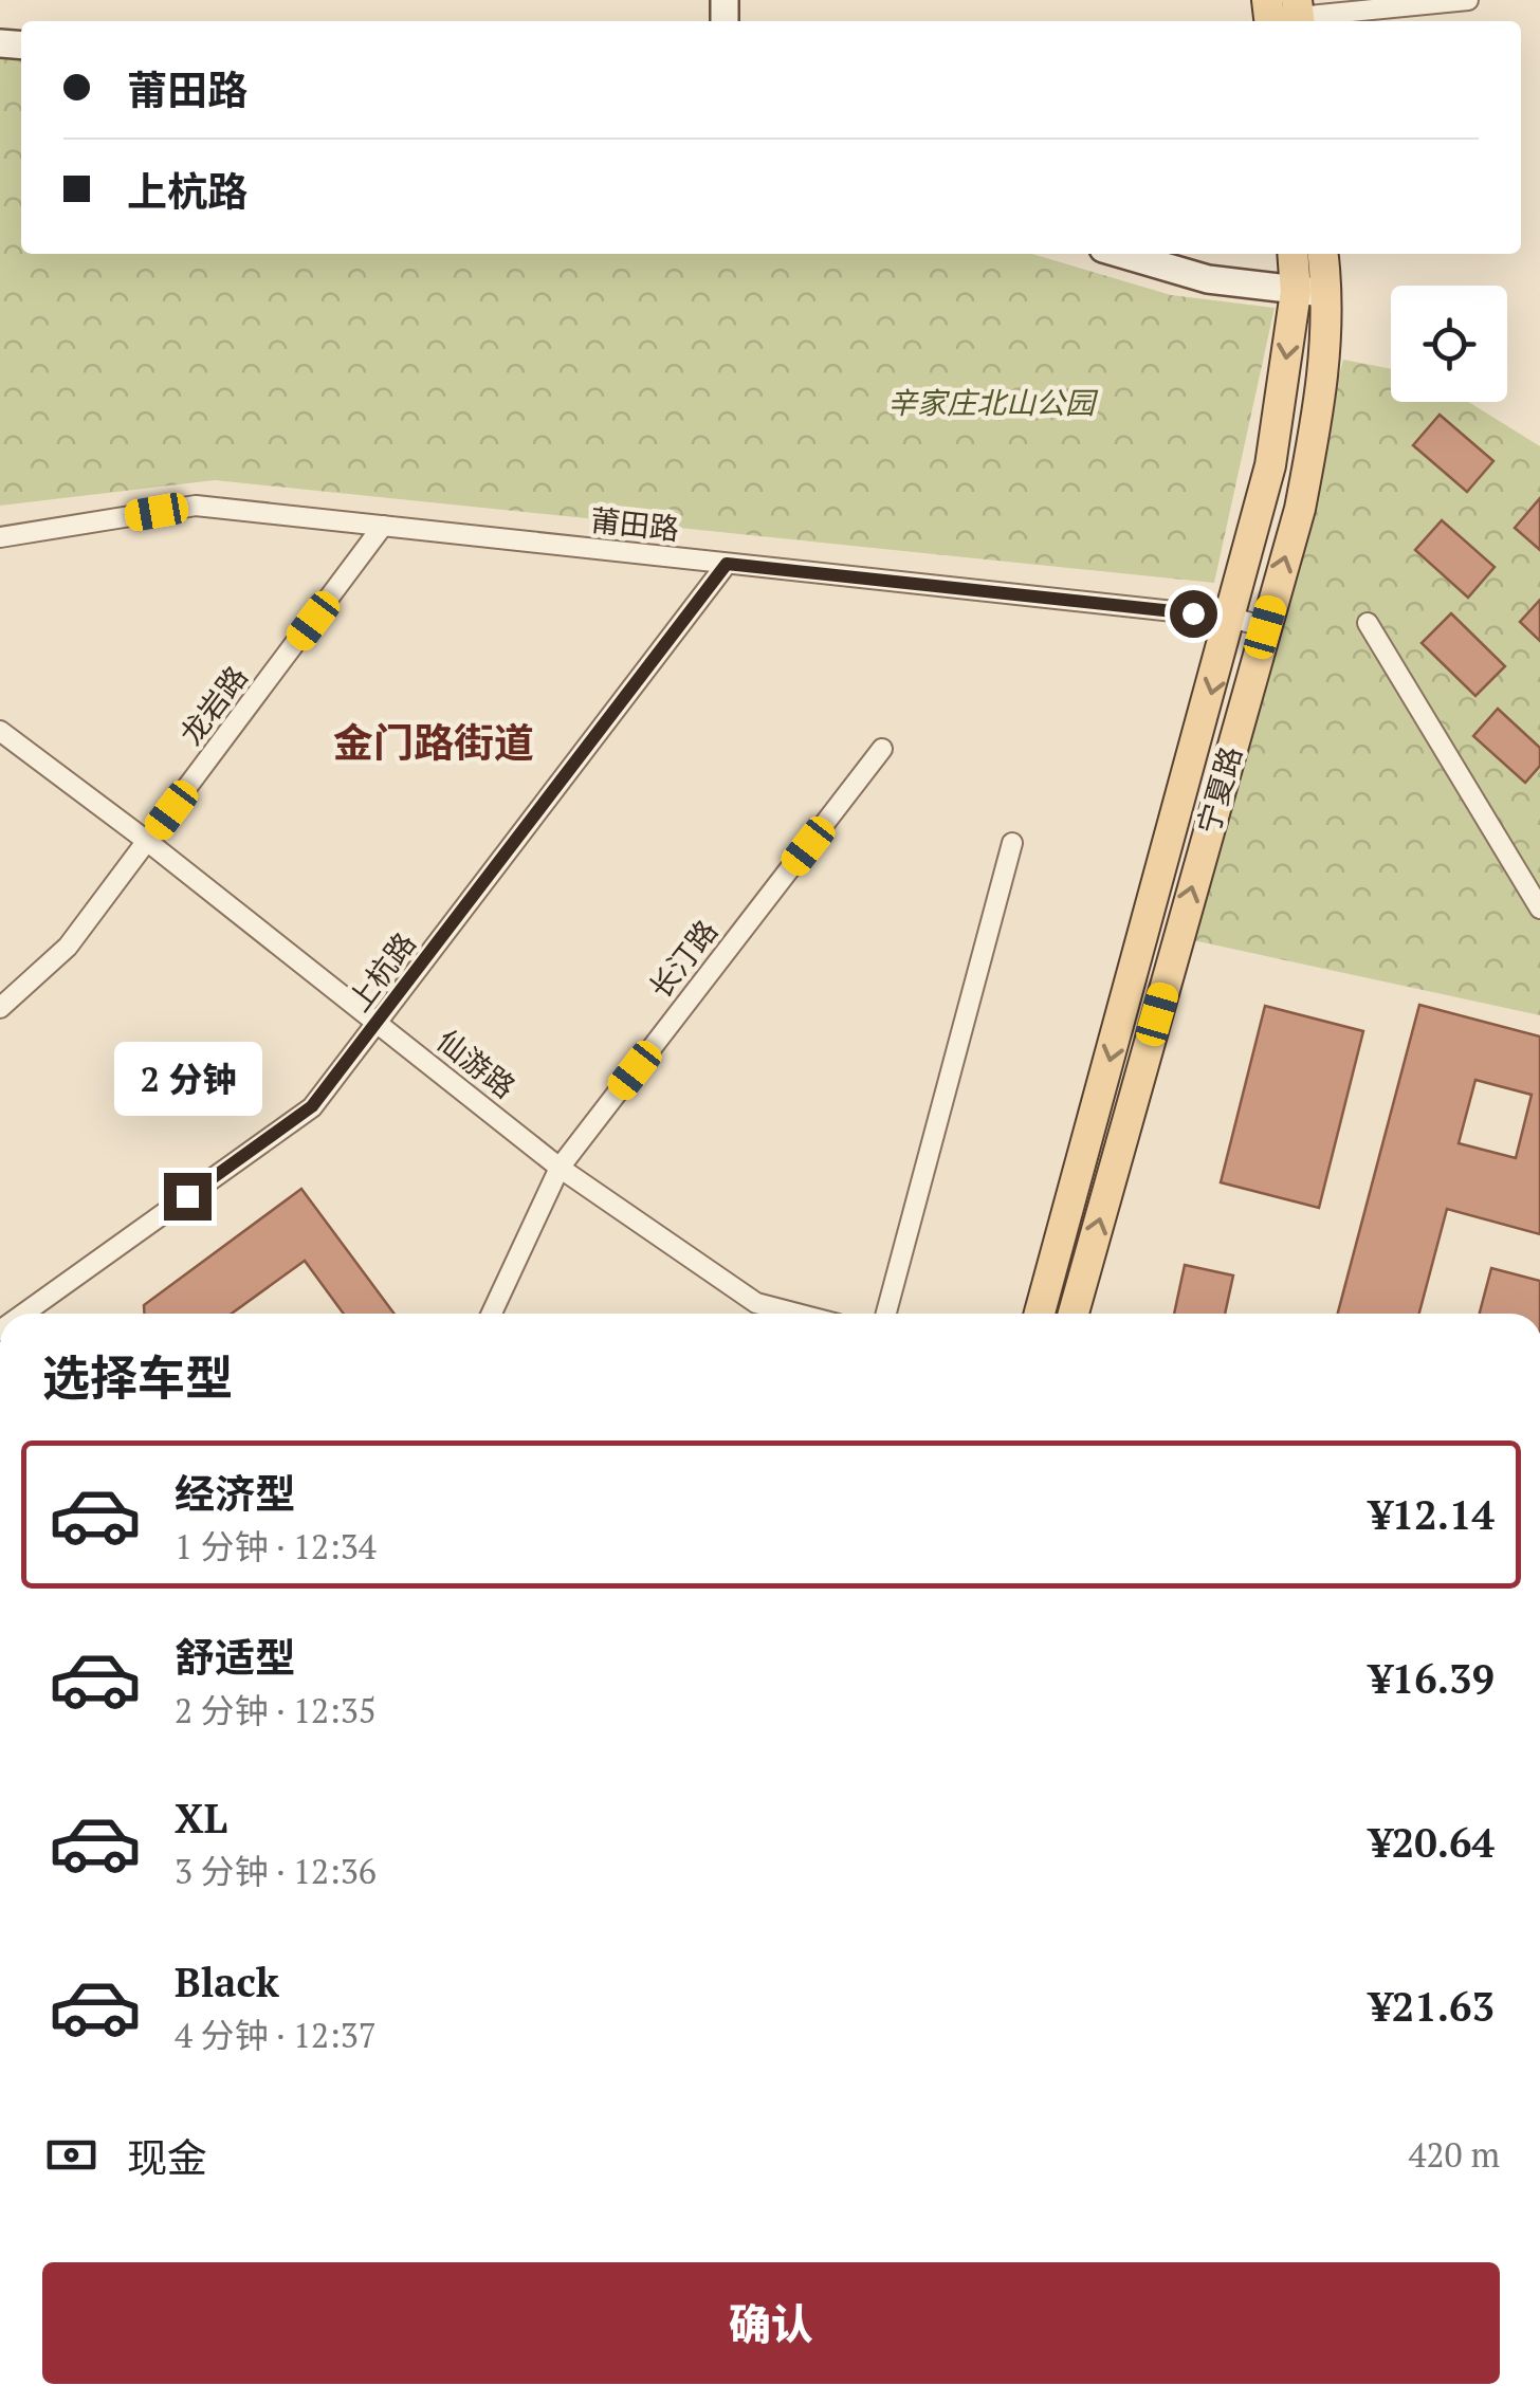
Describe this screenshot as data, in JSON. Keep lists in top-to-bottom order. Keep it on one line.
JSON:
{"streets":{"main road":["宁夏路"],"street":["莆田路","龙岩路","长汀路","上杭路","仙游路"]},"crossings":[["莆田路","龙岩路"],["莆田路","宁夏路"],["莆田路","上杭路"],["龙岩路","仙游路"],["长汀路","仙游路"],["上杭路","仙游路"]],"districts":["金门路街道"],"parks":["辛家庄北山公园"],"page":{"banner":["莆田路","上杭路"],"bubble":"2 分钟","heading":"选择车型","list":[{"name":"经济型","note":"1 分钟 · 12:34","value":"¥12.14"},{"name":"舒适型","note":"2 分钟 · 12:35","value":"¥16.39"},{"name":"XL","note":"3 分钟 · 12:36","value":"¥20.64"},{"name":"Black","note":"4 分钟 · 12:37","value":"¥21.63"}],"pay":["现金","420 m"],"buttons":"确认"}}
